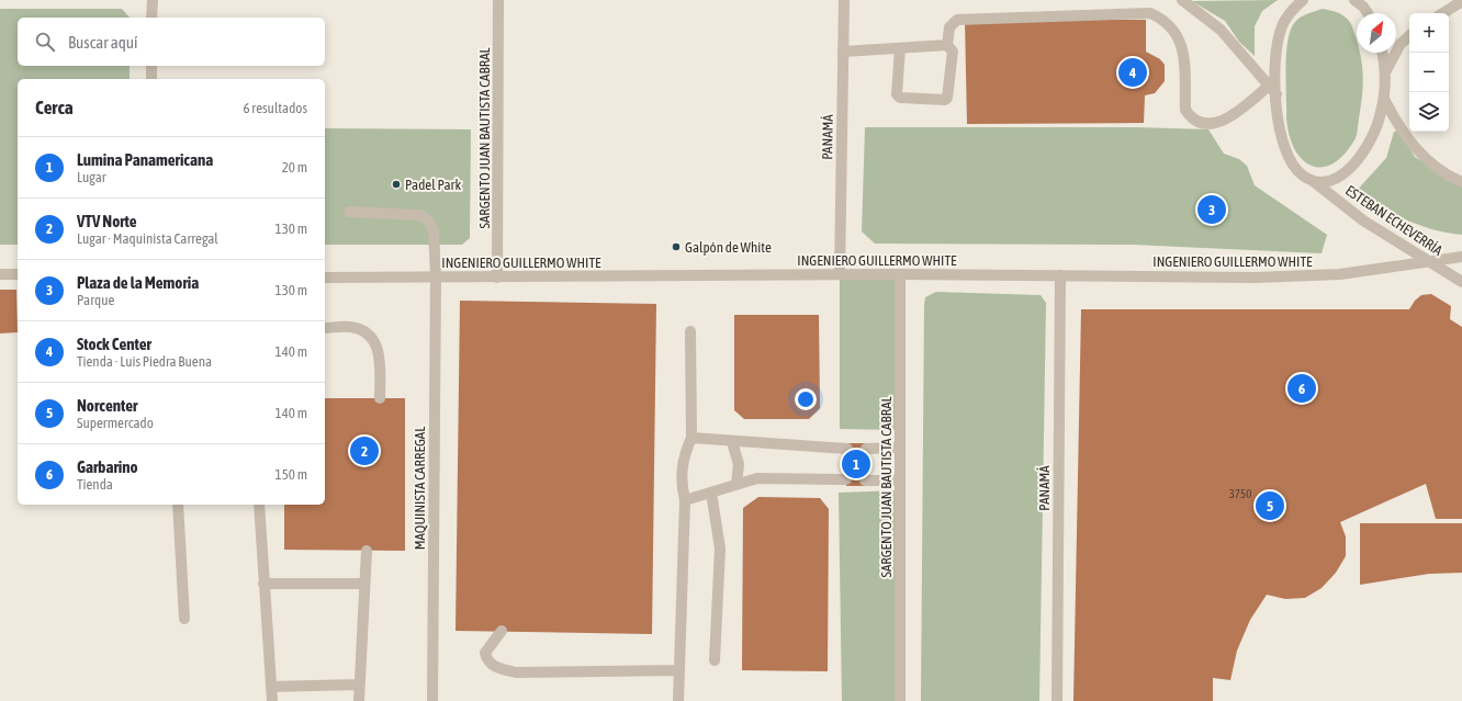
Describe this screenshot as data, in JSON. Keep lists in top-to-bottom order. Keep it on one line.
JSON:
{"streets":{"street":["PANAMÁ","SARGENTO JUAN BAUTISTA CABRAL","ESTEBAN ECHEVERRÍA","INGENIERO GUILLERMO WHITE","MAQUINISTA CARREGAL"]},"crossings":[["PANAMÁ","INGENIERO GUILLERMO WHITE"],["SARGENTO JUAN BAUTISTA CABRAL","INGENIERO GUILLERMO WHITE"],["ESTEBAN ECHEVERRÍA","INGENIERO GUILLERMO WHITE"],["INGENIERO GUILLERMO WHITE","MAQUINISTA CARREGAL"]],"places":["Padel Park","Galpón de White"],"house_numbers":["3750"],"north":"top right","page":{"map_buttons":["+","−"],"search":"Buscar aquí","pins":["4","3","6","2","1","5"],"heading":["Cerca","6 resultados"],"list":[{"mark":"1","name":"Lumina Panamericana","note":"Lugar","value":"20 m"},{"mark":"2","name":"VTV Norte","note":"Lugar · Maquinista Carregal","value":"130 m"},{"mark":"3","name":"Plaza de la Memoria","note":"Parque","value":"130 m"},{"mark":"4","name":"Stock Center","note":"Tienda · Luis Piedra Buena","value":"140 m"},{"mark":"5","name":"Norcenter","note":"Supermercado","value":"140 m"},{"mark":"6","name":"Garbarino","note":"Tienda","value":"150 m"}]}}
